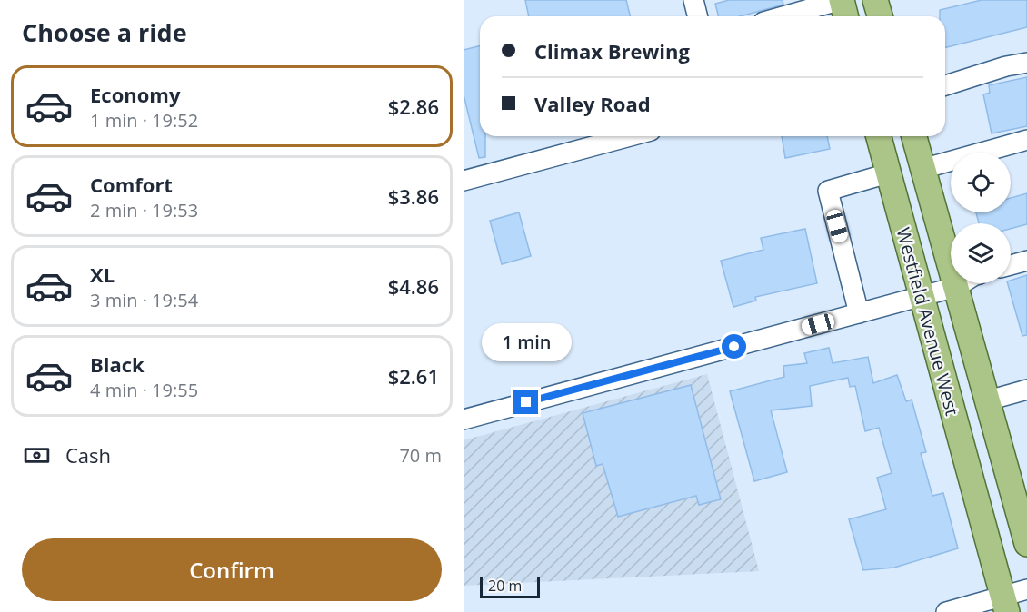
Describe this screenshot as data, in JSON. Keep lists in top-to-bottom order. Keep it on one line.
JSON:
{"streets":{"main road":["Westfield Avenue West"]},"scale_bar":"20 m","page":{"heading":"Choose a ride","banner":["Climax Brewing","Valley Road"],"list":[{"name":"Economy","note":"1 min · 19:52","value":"$2.86"},{"name":"Comfort","note":"2 min · 19:53","value":"$3.86"},{"name":"XL","note":"3 min · 19:54","value":"$4.86"},{"name":"Black","note":"4 min · 19:55","value":"$2.61"}],"bubble":"1 min","pay":["Cash","70 m"],"buttons":"Confirm","scale":"20 m"}}
